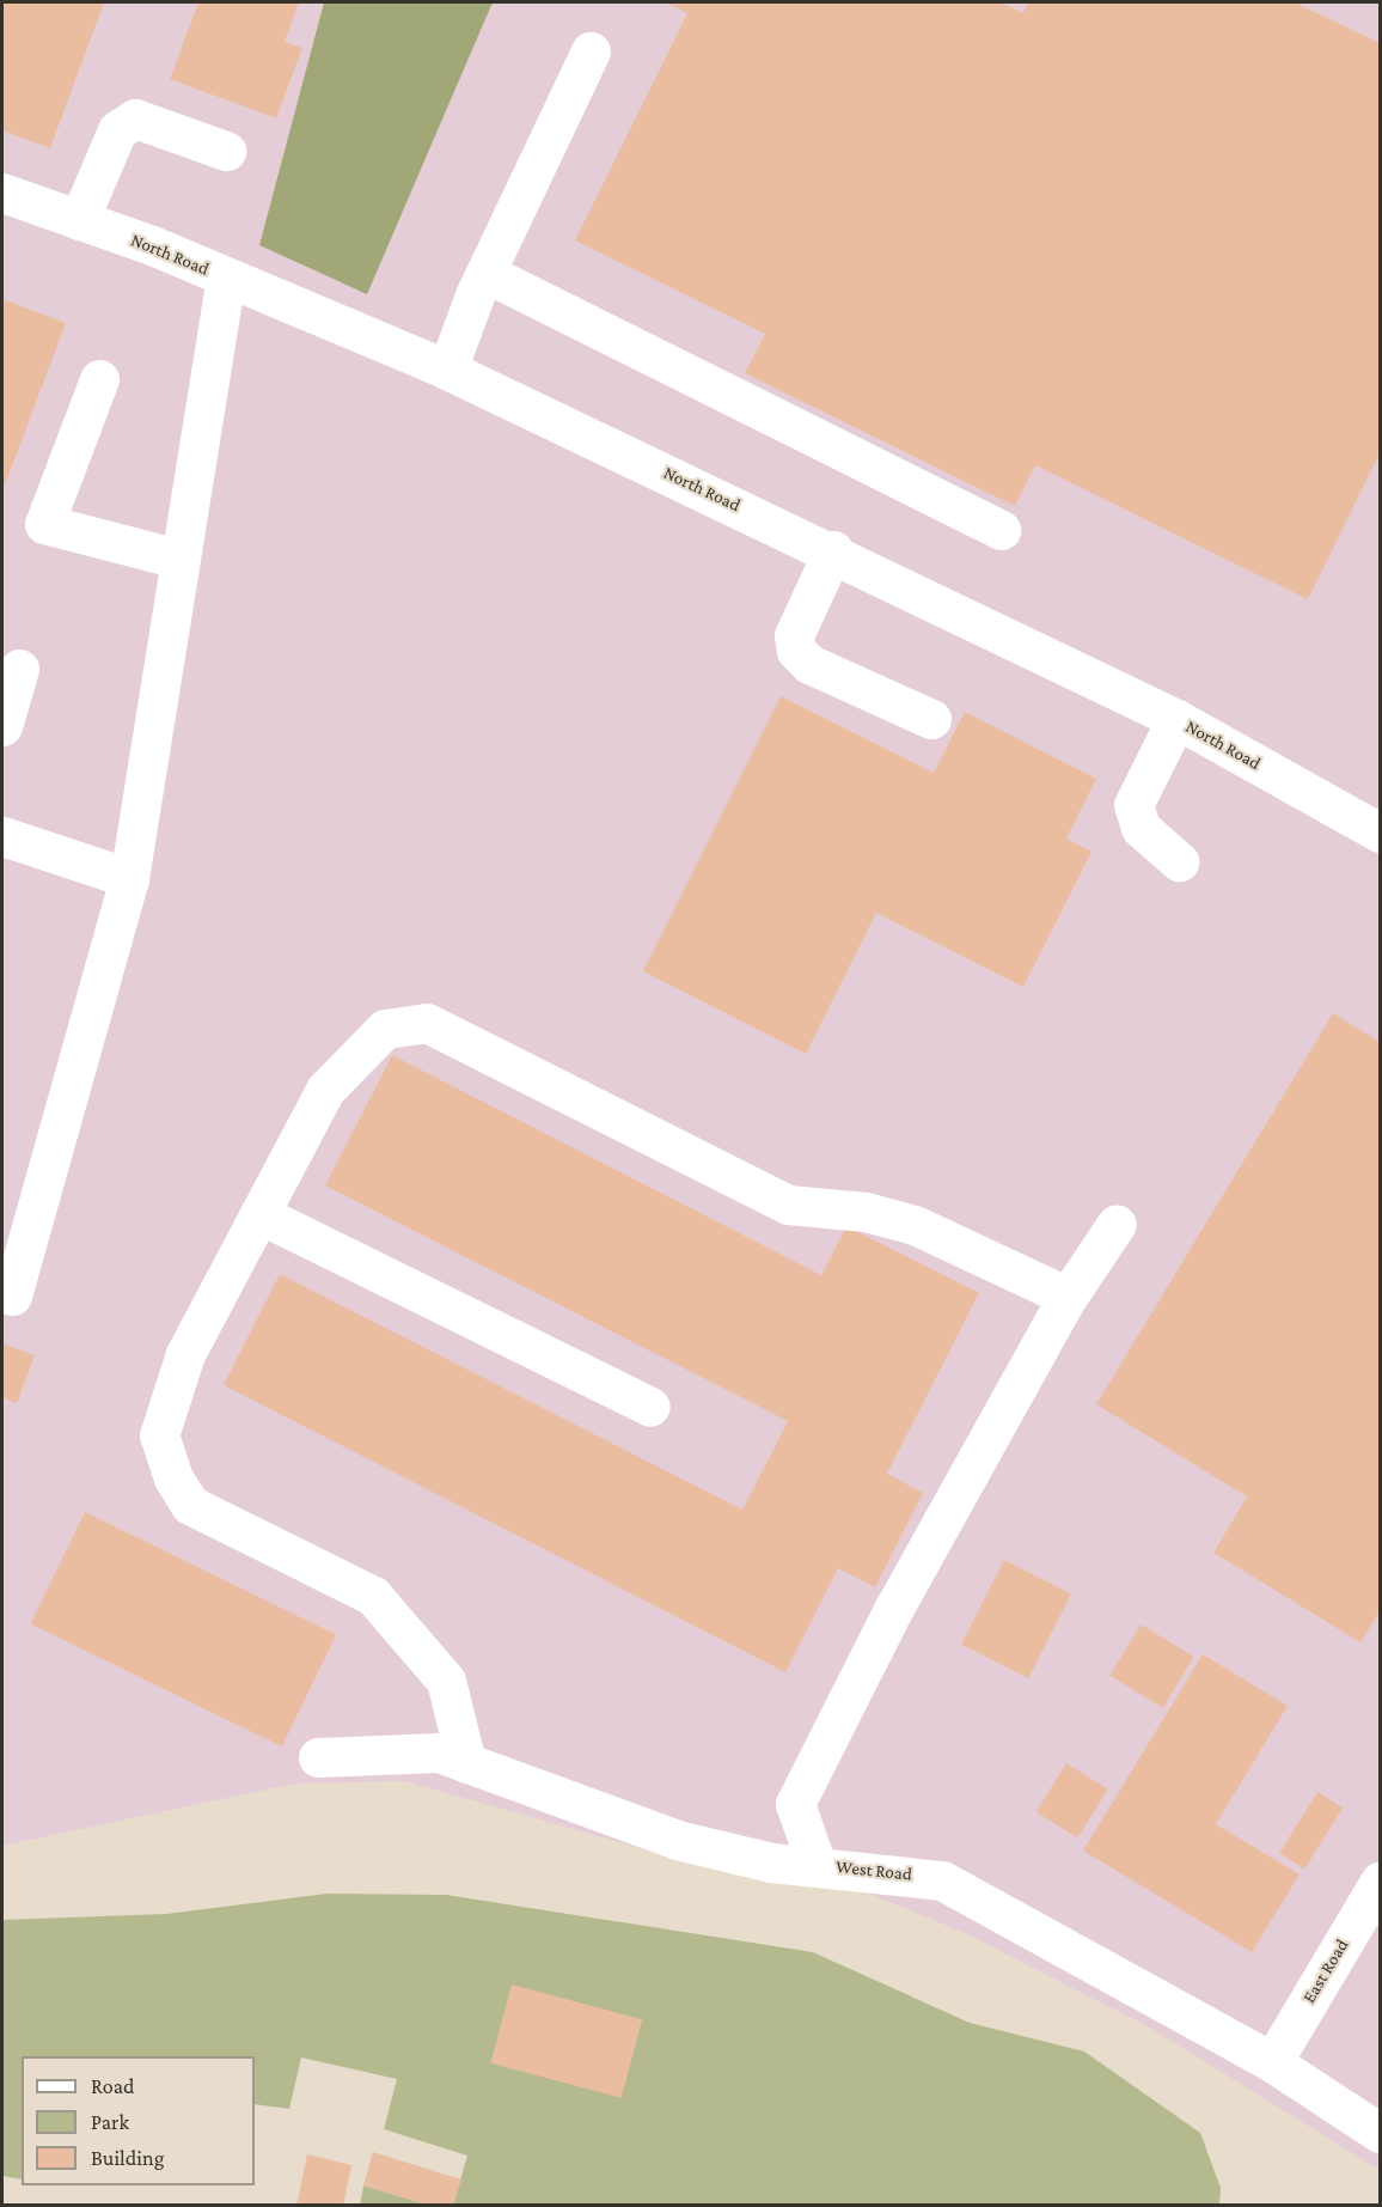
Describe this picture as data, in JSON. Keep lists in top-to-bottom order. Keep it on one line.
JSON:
{"streets":{"street":["North Road","West Road","East Road"]},"crossings":[["West Road","East Road"]],"legend":["Road","Park","Building"]}
